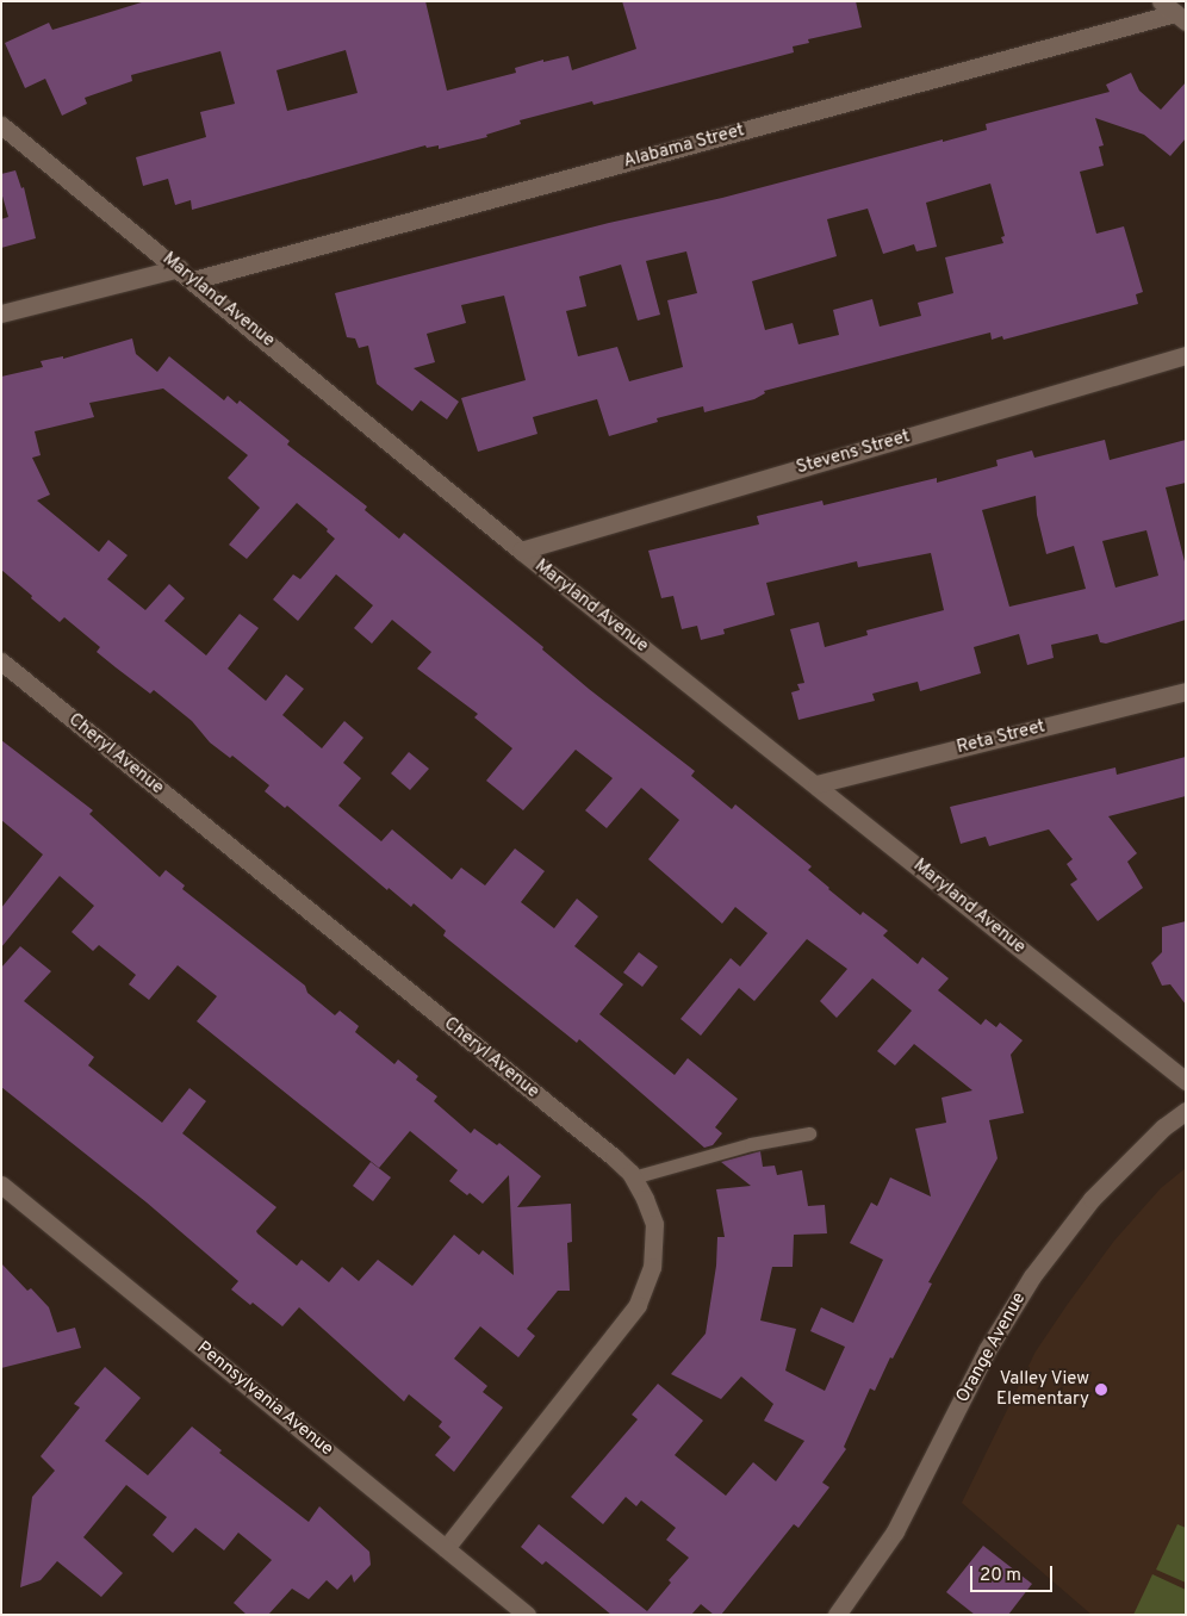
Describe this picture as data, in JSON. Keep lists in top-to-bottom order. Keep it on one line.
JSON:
{"streets":{"street":["Alabama Street","Maryland Avenue","Stevens Street","Reta Street","Cheryl Avenue","Orange Avenue","Pennsylvania Avenue"]},"crossings":[["Alabama Street","Maryland Avenue"],["Maryland Avenue","Stevens Street"],["Maryland Avenue","Reta Street"],["Cheryl Avenue","Pennsylvania Avenue"]],"places":["Valley View Elementary"],"scale_bar":"20 m"}
